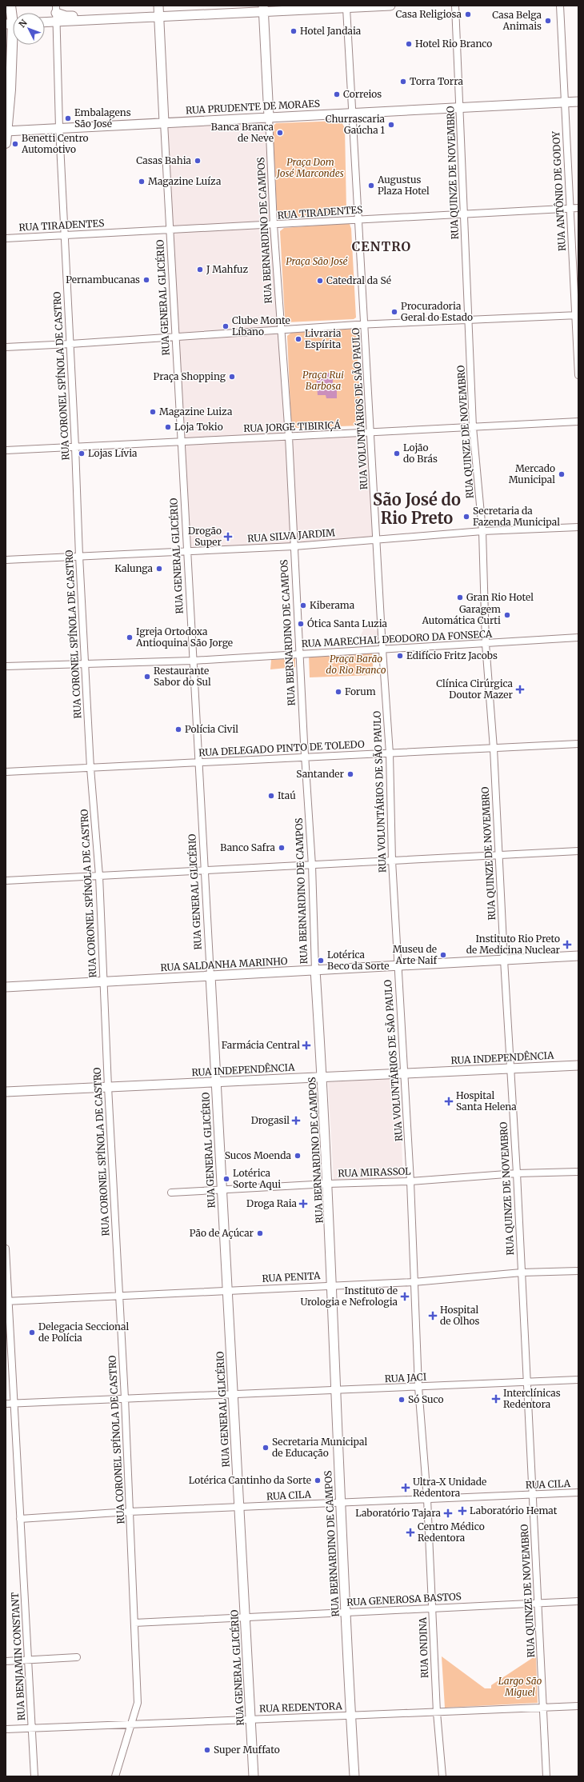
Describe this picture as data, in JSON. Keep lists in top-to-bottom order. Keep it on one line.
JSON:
{"streets":{"street":["RUA PRUDENTE DE MORAES","RUA QUINZE DE NOVEMBRO","RUA ANTÔNIO DE GODOY","RUA TIRADENTES","RUA BERNARDINO DE CAMPOS","RUA GENERAL GLICÉRIO","RUA CORONEL SPÍNOLA DE CASTRO","RUA VOLUNTÁRIOS DE SÃO PAULO","RUA JORGE TIBIRIÇÁ","RUA SILVA JARDIM","RUA MARECHAL DEODORO DA FONSECA","RUA DELEGADO PINTO DE TOLEDO","RUA SALDANHA MARINHO","RUA INDEPENDÊNCIA","RUA MIRASSOL","RUA PENITA","RUA JACI","RUA CILA","RUA GENEROSA BASTOS","RUA ONDINA","RUA BENJAMIN CONSTANT","RUA REDENTORA"]},"crossings":[["RUA PRUDENTE DE MORAES","RUA QUINZE DE NOVEMBRO"],["RUA PRUDENTE DE MORAES","RUA ANTÔNIO DE GODOY"],["RUA PRUDENTE DE MORAES","RUA BERNARDINO DE CAMPOS"],["RUA PRUDENTE DE MORAES","RUA GENERAL GLICÉRIO"],["RUA PRUDENTE DE MORAES","RUA CORONEL SPÍNOLA DE CASTRO"],["RUA PRUDENTE DE MORAES","RUA VOLUNTÁRIOS DE SÃO PAULO"],["RUA QUINZE DE NOVEMBRO","RUA TIRADENTES"],["RUA QUINZE DE NOVEMBRO","RUA JORGE TIBIRIÇÁ"],["RUA QUINZE DE NOVEMBRO","RUA SILVA JARDIM"],["RUA QUINZE DE NOVEMBRO","RUA MARECHAL DEODORO DA FONSECA"],["RUA QUINZE DE NOVEMBRO","RUA DELEGADO PINTO DE TOLEDO"],["RUA QUINZE DE NOVEMBRO","RUA SALDANHA MARINHO"],["RUA QUINZE DE NOVEMBRO","RUA INDEPENDÊNCIA"],["RUA QUINZE DE NOVEMBRO","RUA MIRASSOL"],["RUA QUINZE DE NOVEMBRO","RUA PENITA"],["RUA QUINZE DE NOVEMBRO","RUA JACI"],["RUA QUINZE DE NOVEMBRO","RUA CILA"],["RUA QUINZE DE NOVEMBRO","RUA GENEROSA BASTOS"],["RUA QUINZE DE NOVEMBRO","RUA REDENTORA"],["RUA ANTÔNIO DE GODOY","RUA TIRADENTES"],["RUA TIRADENTES","RUA BERNARDINO DE CAMPOS"],["RUA TIRADENTES","RUA GENERAL GLICÉRIO"],["RUA TIRADENTES","RUA CORONEL SPÍNOLA DE CASTRO"],["RUA TIRADENTES","RUA VOLUNTÁRIOS DE SÃO PAULO"],["RUA BERNARDINO DE CAMPOS","RUA JORGE TIBIRIÇÁ"],["RUA BERNARDINO DE CAMPOS","RUA SILVA JARDIM"],["RUA BERNARDINO DE CAMPOS","RUA MARECHAL DEODORO DA FONSECA"],["RUA BERNARDINO DE CAMPOS","RUA DELEGADO PINTO DE TOLEDO"],["RUA BERNARDINO DE CAMPOS","RUA SALDANHA MARINHO"],["RUA BERNARDINO DE CAMPOS","RUA INDEPENDÊNCIA"],["RUA BERNARDINO DE CAMPOS","RUA MIRASSOL"],["RUA BERNARDINO DE CAMPOS","RUA PENITA"],["RUA BERNARDINO DE CAMPOS","RUA JACI"],["RUA BERNARDINO DE CAMPOS","RUA CILA"],["RUA BERNARDINO DE CAMPOS","RUA GENEROSA BASTOS"],["RUA BERNARDINO DE CAMPOS","RUA REDENTORA"],["RUA GENERAL GLICÉRIO","RUA JORGE TIBIRIÇÁ"],["RUA GENERAL GLICÉRIO","RUA SILVA JARDIM"],["RUA GENERAL GLICÉRIO","RUA MARECHAL DEODORO DA FONSECA"],["RUA GENERAL GLICÉRIO","RUA DELEGADO PINTO DE TOLEDO"],["RUA GENERAL GLICÉRIO","RUA SALDANHA MARINHO"],["RUA GENERAL GLICÉRIO","RUA INDEPENDÊNCIA"],["RUA GENERAL GLICÉRIO","RUA MIRASSOL"],["RUA GENERAL GLICÉRIO","RUA PENITA"],["RUA GENERAL GLICÉRIO","RUA JACI"],["RUA GENERAL GLICÉRIO","RUA CILA"],["RUA GENERAL GLICÉRIO","RUA GENEROSA BASTOS"],["RUA GENERAL GLICÉRIO","RUA REDENTORA"],["RUA CORONEL SPÍNOLA DE CASTRO","RUA JORGE TIBIRIÇÁ"],["RUA CORONEL SPÍNOLA DE CASTRO","RUA SILVA JARDIM"],["RUA CORONEL SPÍNOLA DE CASTRO","RUA MARECHAL DEODORO DA FONSECA"],["RUA CORONEL SPÍNOLA DE CASTRO","RUA DELEGADO PINTO DE TOLEDO"],["RUA CORONEL SPÍNOLA DE CASTRO","RUA SALDANHA MARINHO"],["RUA CORONEL SPÍNOLA DE CASTRO","RUA INDEPENDÊNCIA"],["RUA CORONEL SPÍNOLA DE CASTRO","RUA PENITA"],["RUA CORONEL SPÍNOLA DE CASTRO","RUA JACI"],["RUA CORONEL SPÍNOLA DE CASTRO","RUA CILA"],["RUA CORONEL SPÍNOLA DE CASTRO","RUA GENEROSA BASTOS"],["RUA CORONEL SPÍNOLA DE CASTRO","RUA REDENTORA"],["RUA VOLUNTÁRIOS DE SÃO PAULO","RUA JORGE TIBIRIÇÁ"],["RUA VOLUNTÁRIOS DE SÃO PAULO","RUA SILVA JARDIM"],["RUA VOLUNTÁRIOS DE SÃO PAULO","RUA MARECHAL DEODORO DA FONSECA"],["RUA VOLUNTÁRIOS DE SÃO PAULO","RUA DELEGADO PINTO DE TOLEDO"],["RUA VOLUNTÁRIOS DE SÃO PAULO","RUA SALDANHA MARINHO"],["RUA VOLUNTÁRIOS DE SÃO PAULO","RUA INDEPENDÊNCIA"],["RUA VOLUNTÁRIOS DE SÃO PAULO","RUA MIRASSOL"],["RUA VOLUNTÁRIOS DE SÃO PAULO","RUA PENITA"],["RUA VOLUNTÁRIOS DE SÃO PAULO","RUA JACI"],["RUA VOLUNTÁRIOS DE SÃO PAULO","RUA CILA"],["RUA VOLUNTÁRIOS DE SÃO PAULO","RUA ONDINA"],["RUA PENITA","RUA BENJAMIN CONSTANT"],["RUA JACI","RUA BENJAMIN CONSTANT"],["RUA CILA","RUA ONDINA"],["RUA CILA","RUA BENJAMIN CONSTANT"],["RUA GENEROSA BASTOS","RUA ONDINA"],["RUA ONDINA","RUA REDENTORA"],["RUA BENJAMIN CONSTANT","RUA REDENTORA"]],"districts":["CENTRO","São José do Rio Preto"],"parks":["Praça Dom José Marcondes","Praça São José","Praça Rui Barbosa","Praça Barão do Rio Branco","Largo São Miguel"],"places":{"other":["Casa Religiosa","Casa Belga Animais","Hotel Jandaia","Hotel Rio Branco","Torra Torra","Correios","Embalagens São José","Churrascaria Gaúcha 1","Banca Branca de Neve","Benetti Centro Automotivo","Casas Bahia","Magazine Luíza","Augustus Plaza Hotel","J Mahfuz","Pernambucanas","Catedral da Sé","Procuradoria Geral do Estado","Clube Monte Líbano","Livraria Espírita","Praça Shopping","Magazine Luiza","Loja Tokio","Lojas Lívia","Lojão do Brás","Mercado Municipal","Secretaria da Fazenda Municipal","Kalunga","Gran Rio Hotel","Kiberama","Garagem Automática Curti","Ótica Santa Luzia","Igreja Ortodoxa Antioquina São Jorge","Edifício Fritz Jacobs","Restaurante Sabor do Sul","Forum","Polícia Civil","Santander","Itaú","Banco Safra","Museu de Arte Naif","Lotérica Beco da Sorte","Sucos Moenda","Lotérica Sorte Aqui","Pão de Açúcar","Delegacia Seccional de Polícia","Só Suco","Secretaria Municipal de Educação","Lotérica Cantinho da Sorte","Super Muffato"],"health":["Drogão Super","Clínica Cirúrgica Doutor Mazer","Instituto Rio Preto de Medicina Nuclear","Farmácia Central","Hospital Santa Helena","Drogasil","Droga Raia","Instituto de Urologia e Nefrologia","Hospital de Olhos","Interclínicas Redentora","Ultra-X Unidade Redentora","Laboratório Hemat","Laboratório Tajara","Centro Médico Redentora"]},"north":"top left"}
